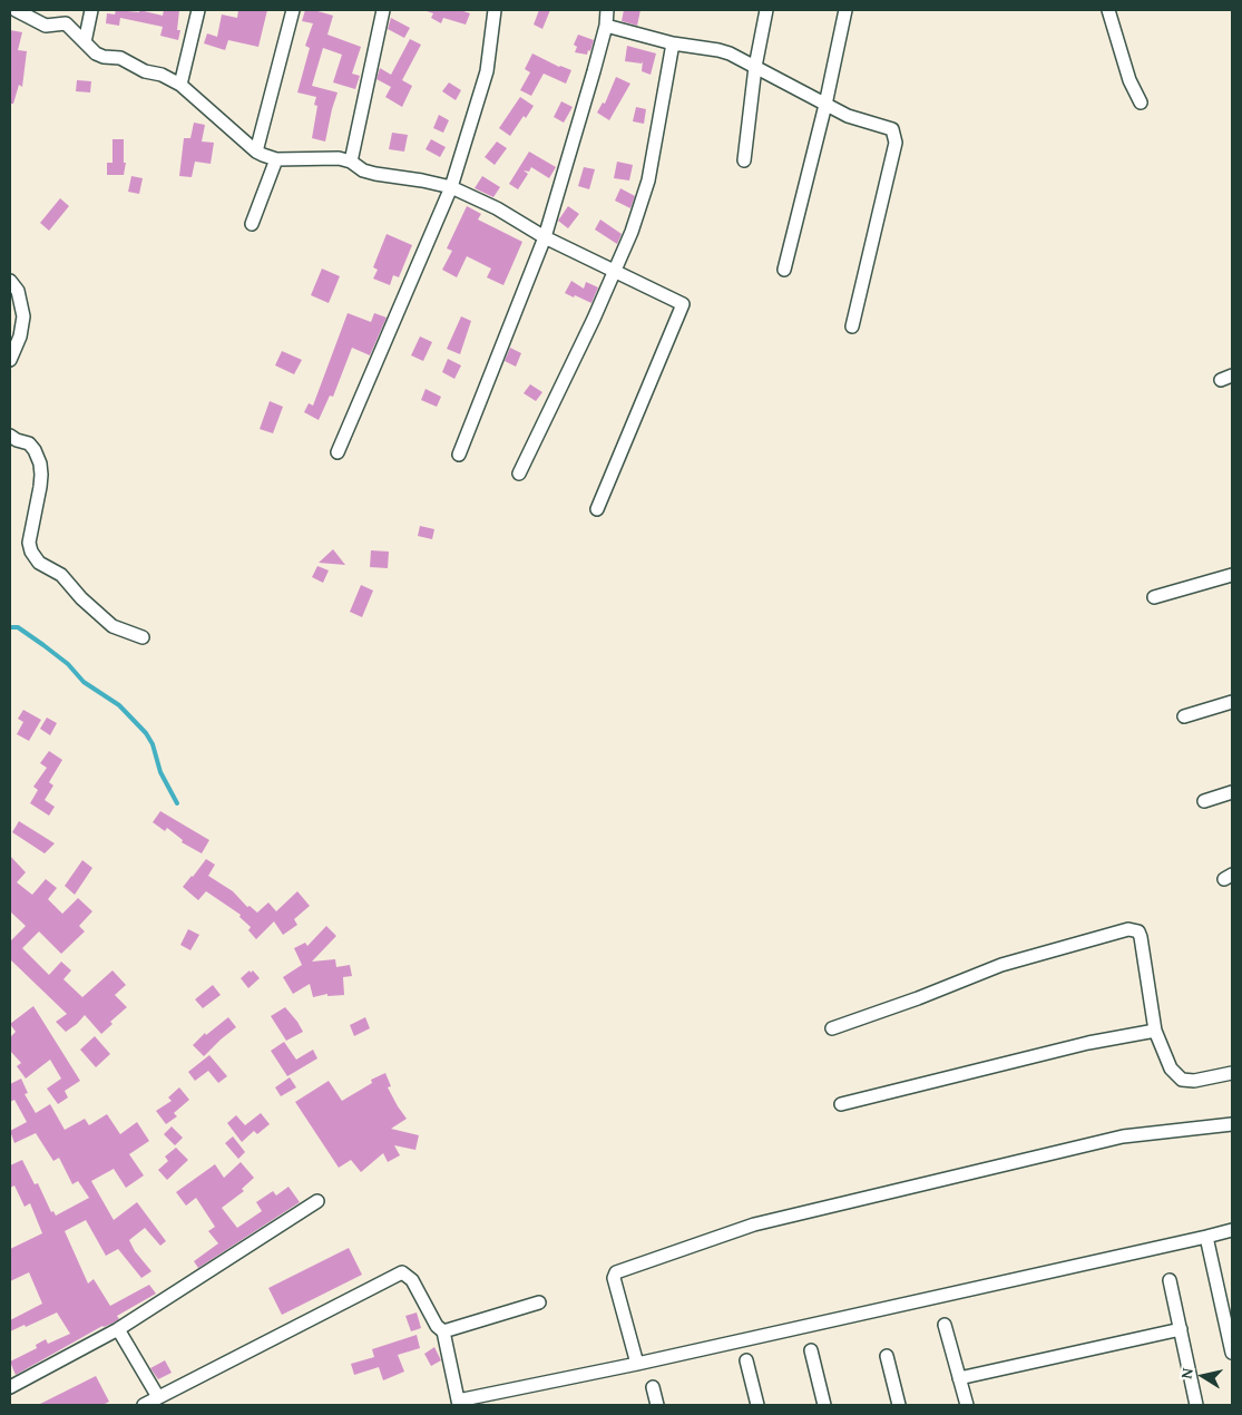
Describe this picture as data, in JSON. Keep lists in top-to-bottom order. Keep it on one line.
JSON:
{"north":"left"}
